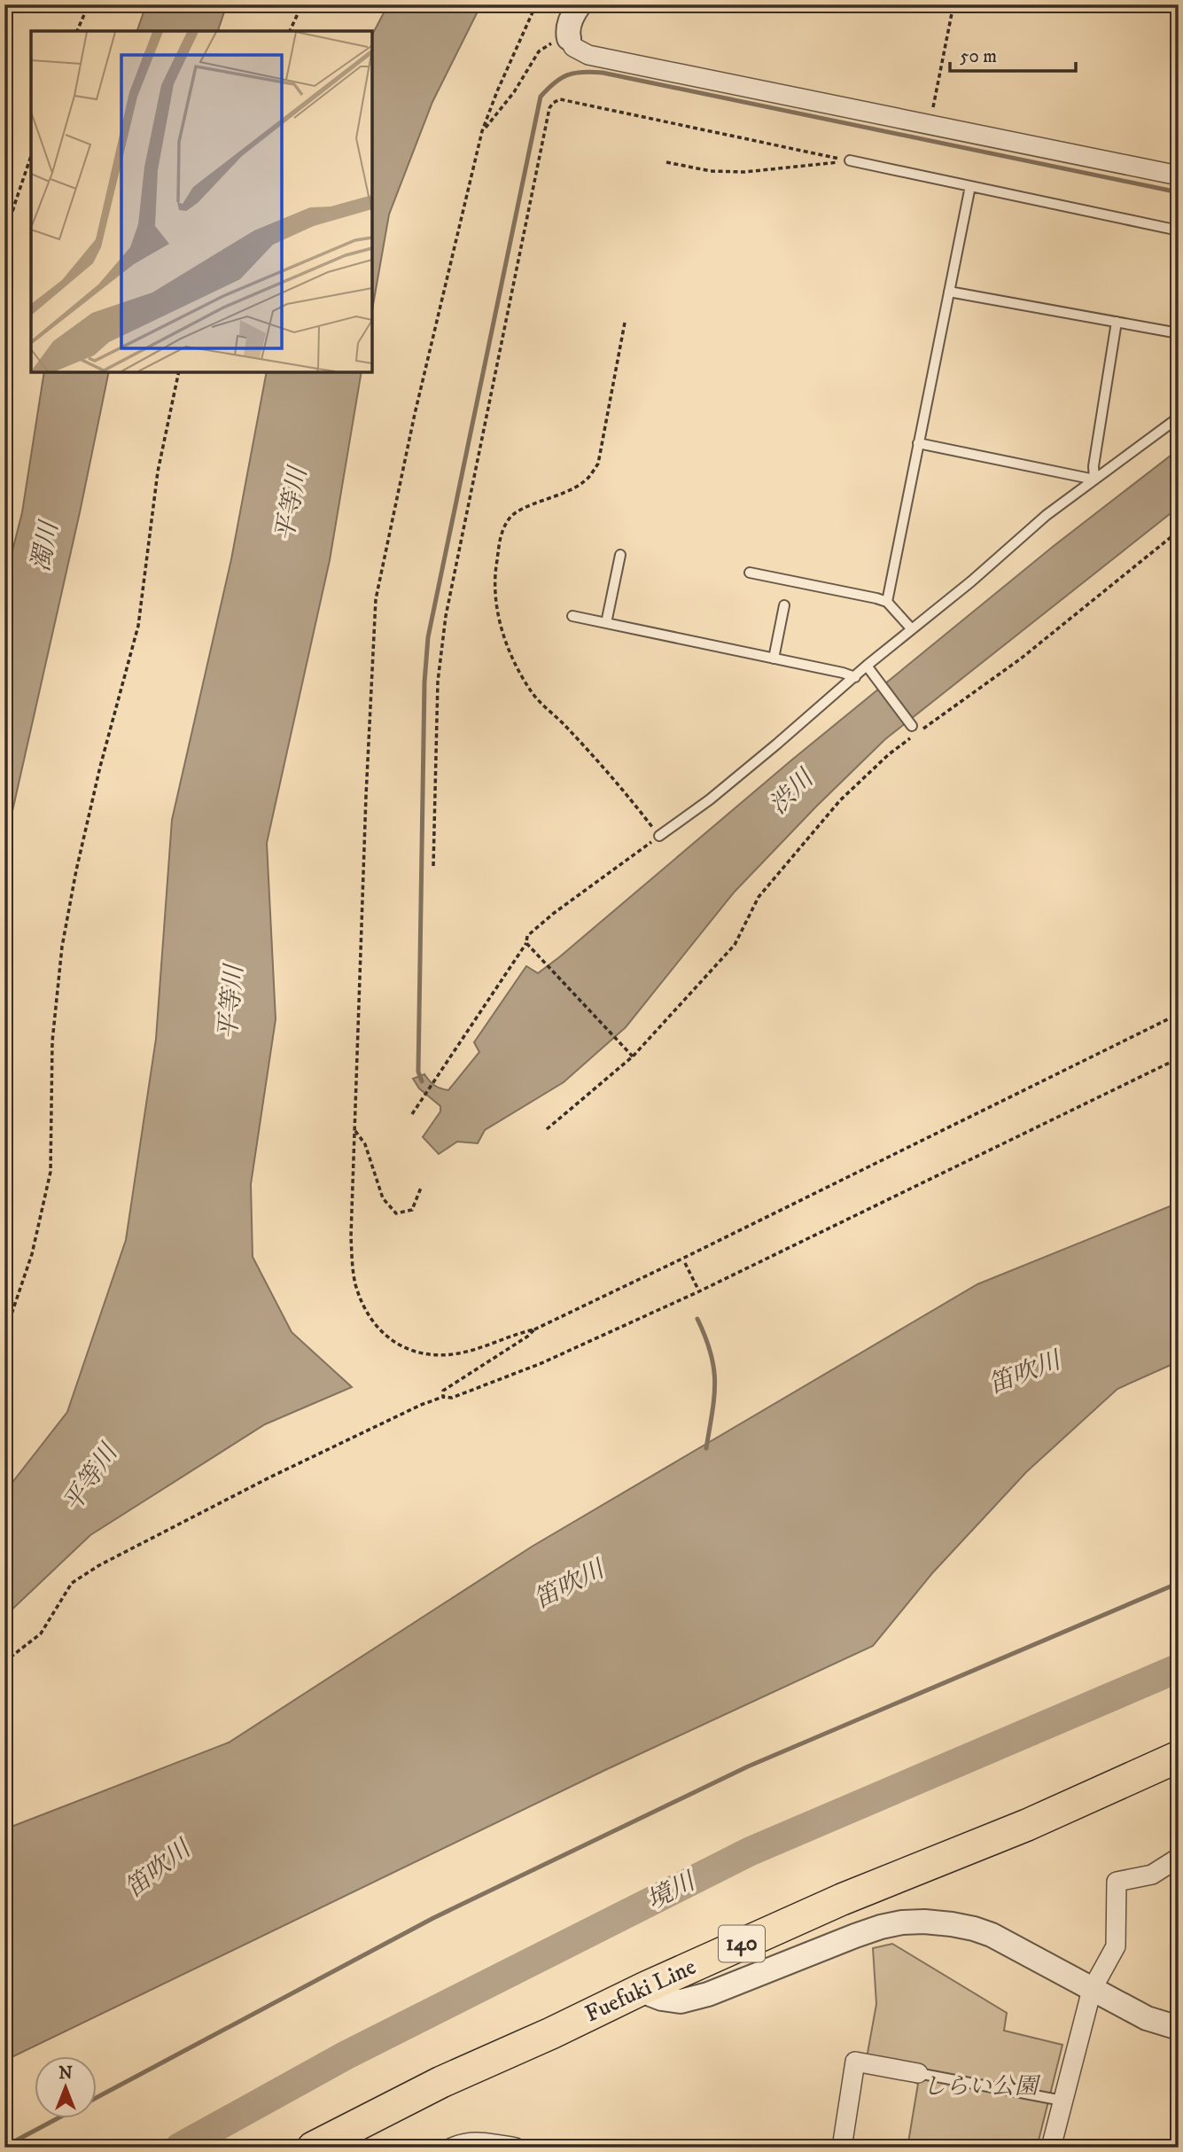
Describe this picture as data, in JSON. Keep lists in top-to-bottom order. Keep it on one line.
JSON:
{"streets":{"highway":["140","Fuefuki Line"]},"water":["平等川","濁川","渋川","笛吹川","境川"],"parks":["しらい公園"],"scale_bar":"50 m","north":"top"}
